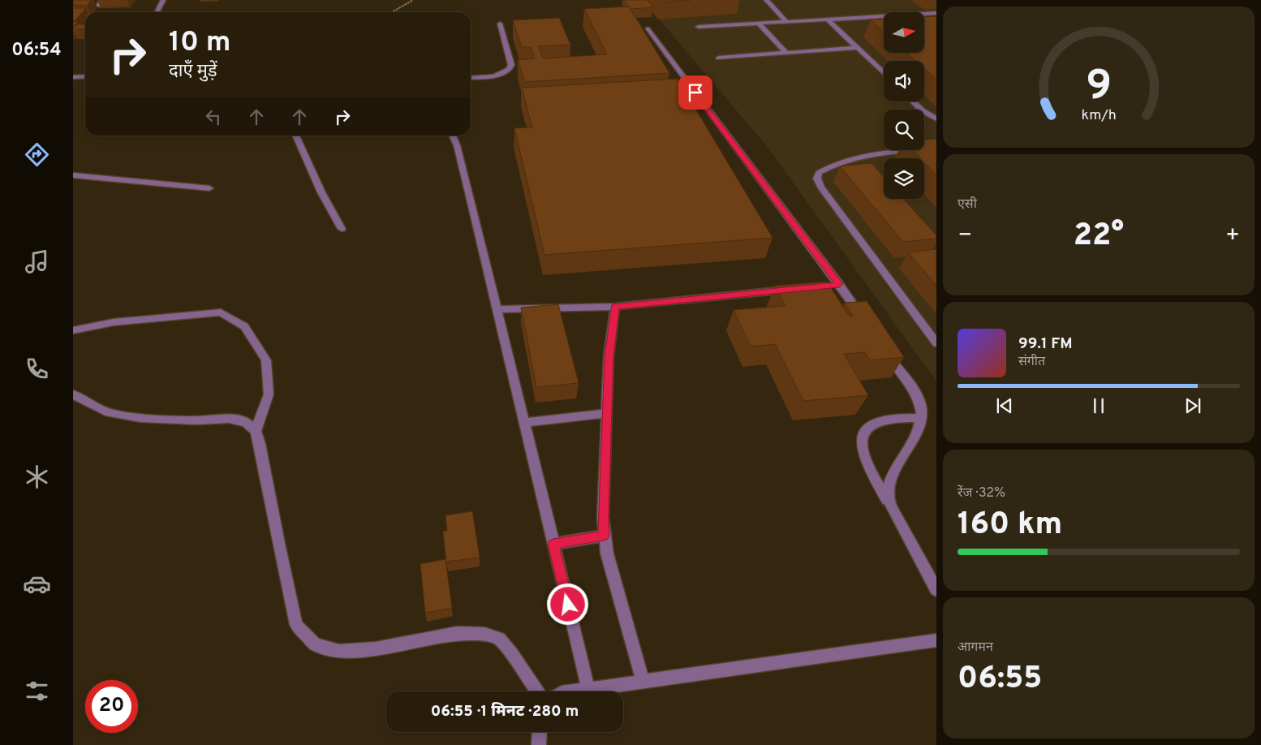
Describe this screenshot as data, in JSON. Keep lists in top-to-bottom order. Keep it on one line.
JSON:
{"north":"right","page":{"tabs":"06:54","turn":["10 m","दाएँ मुड़ें"],"tile":["एसी",["रेंज · 32%","160 km"],["आगमन","06:55"]],"heat":["−","22°","+"],"song":["99.1 FM","संगीत"],"limit":"20","trip":"06:55 · 1 मिनट · 280 m","gauge":["9","km/h"]}}
